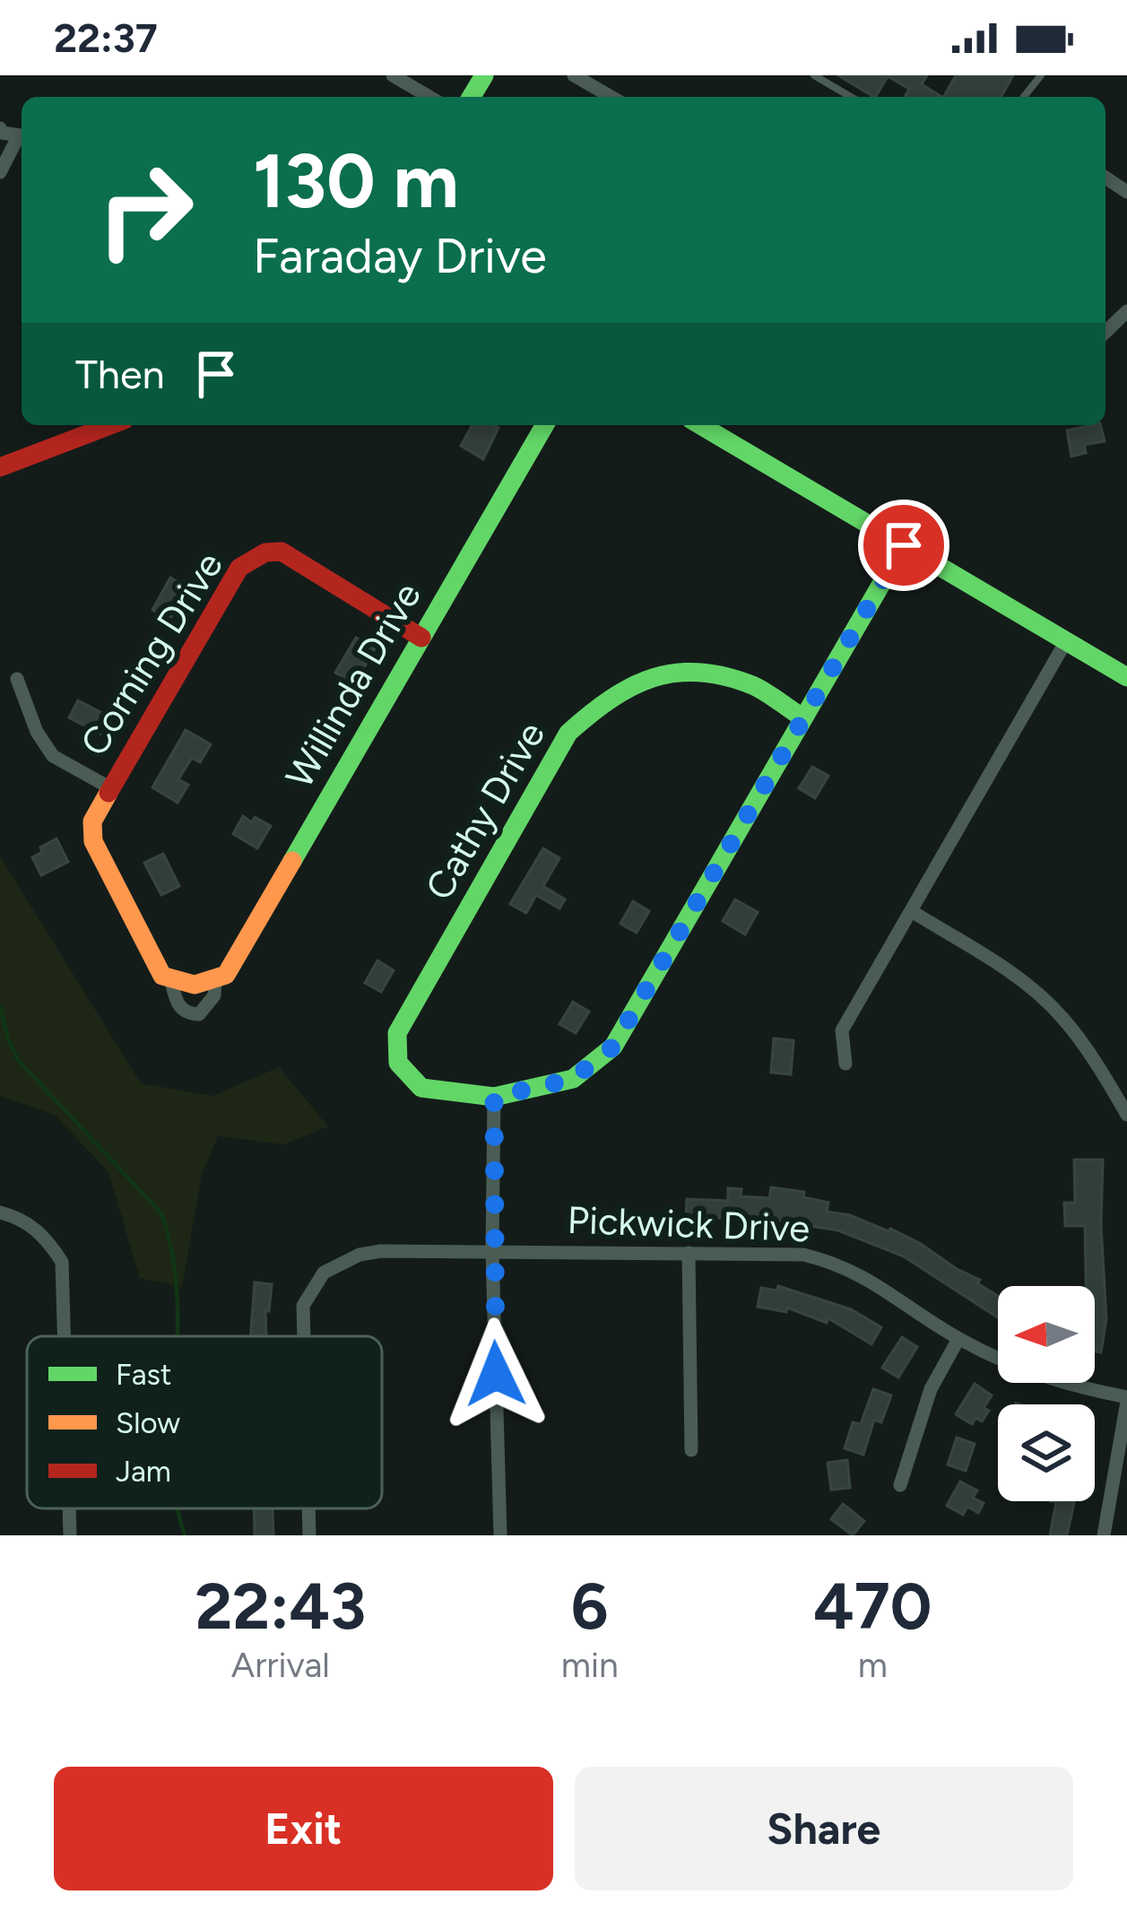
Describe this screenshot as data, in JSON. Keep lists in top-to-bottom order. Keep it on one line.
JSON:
{"streets":{"street":["Corning Drive","Willinda Drive","Cathy Drive","Pickwick Drive"]},"crossings":[["Corning Drive","Willinda Drive"]],"legend":["Fast","Slow","Jam"],"north":"left","page":{"status":"22:37","turn":["130 m","Faraday Drive"],"then":"Then","eta":["22:43","Arrival","6","min","470","m"],"buttons":["Exit","Share"]}}
